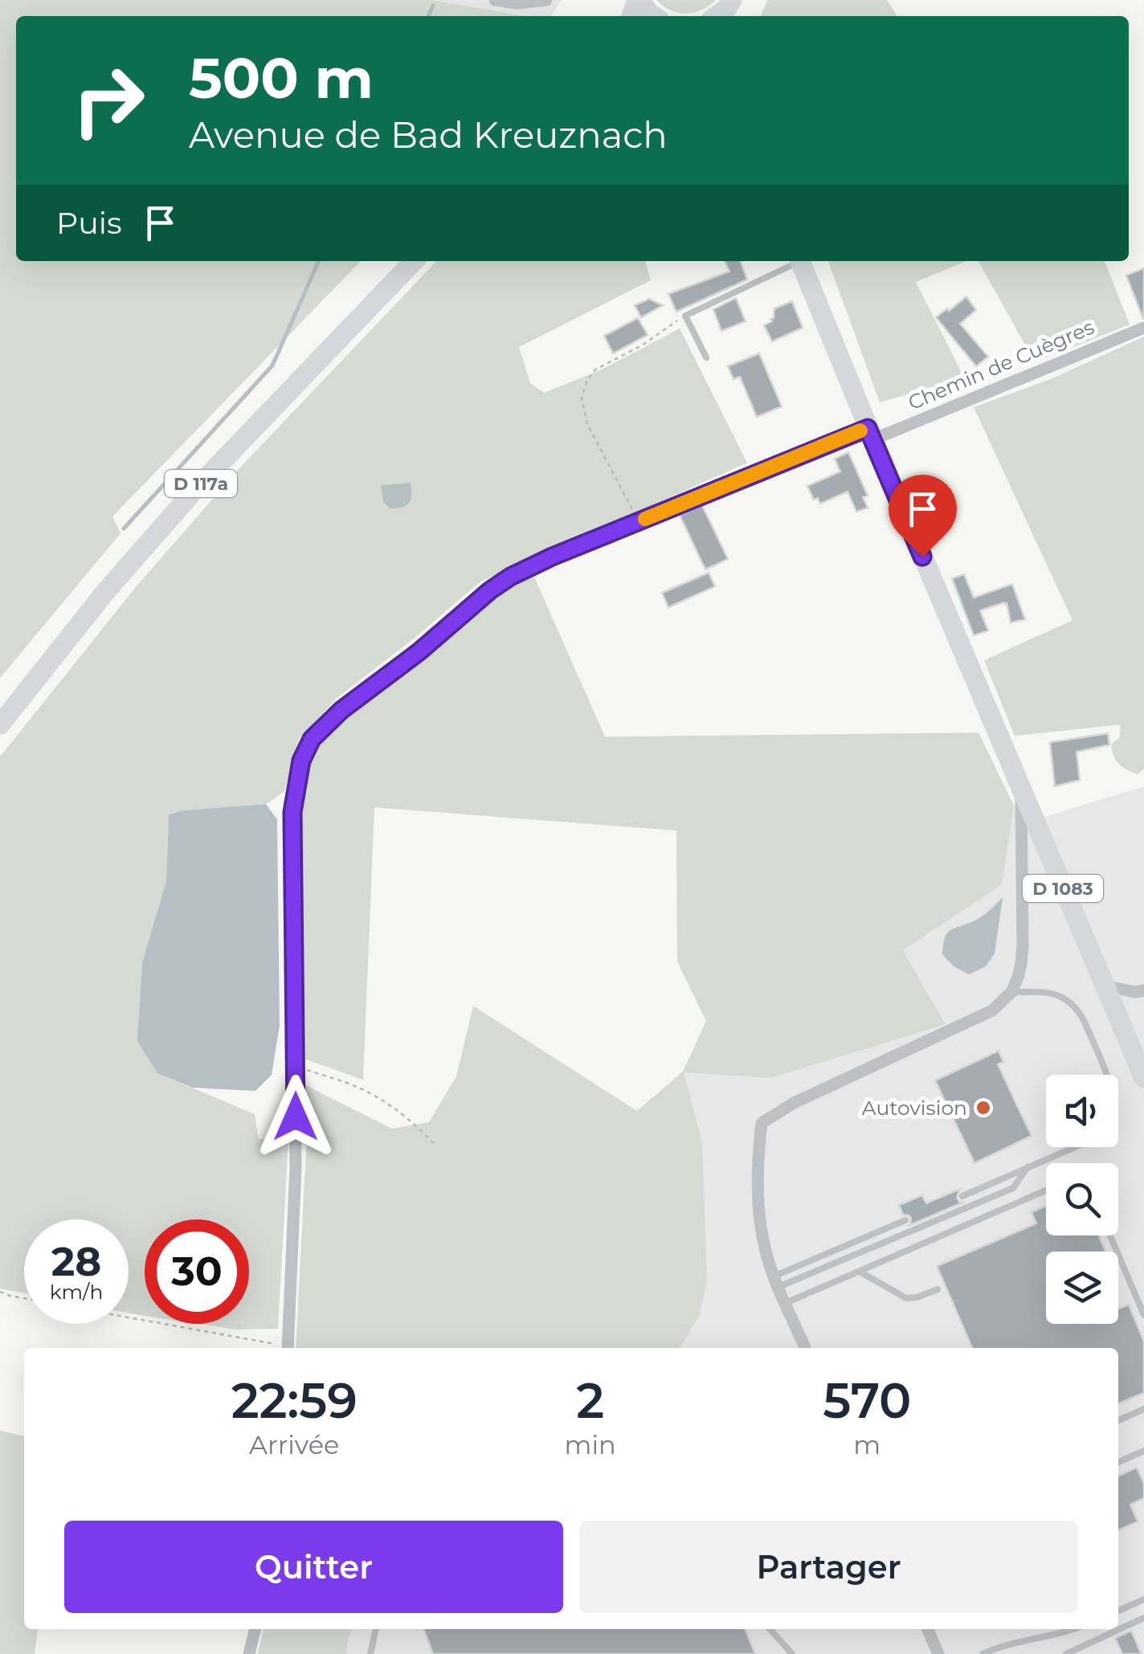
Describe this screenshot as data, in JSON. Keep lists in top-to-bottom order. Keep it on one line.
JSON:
{"streets":{"main road":["D 117a","D 1083"],"street":["Chemin de Cuègres"]},"crossings":[["Chemin de Cuègres","D 1083"]],"places":["Autovision"],"page":{"turn":["500 m","Avenue de Bad Kreuznach"],"then":"Puis","speed":"28 km/h","limit":"30","eta":["22:59","Arrivée","2","min","570","m"],"buttons":["Quitter","Partager"]}}
